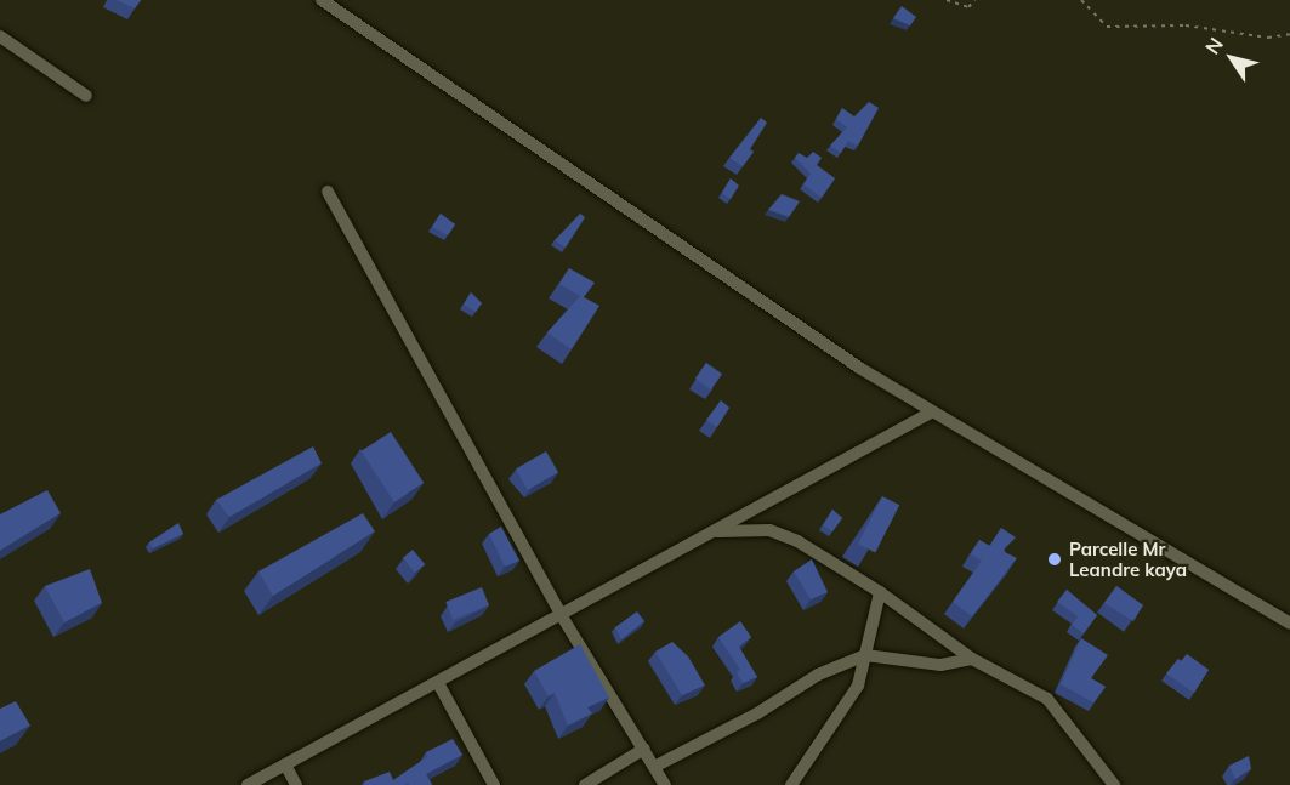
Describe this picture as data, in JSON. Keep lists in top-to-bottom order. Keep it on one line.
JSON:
{"places":["Parcelle Mr Leandre kaya"],"north":"top left"}
